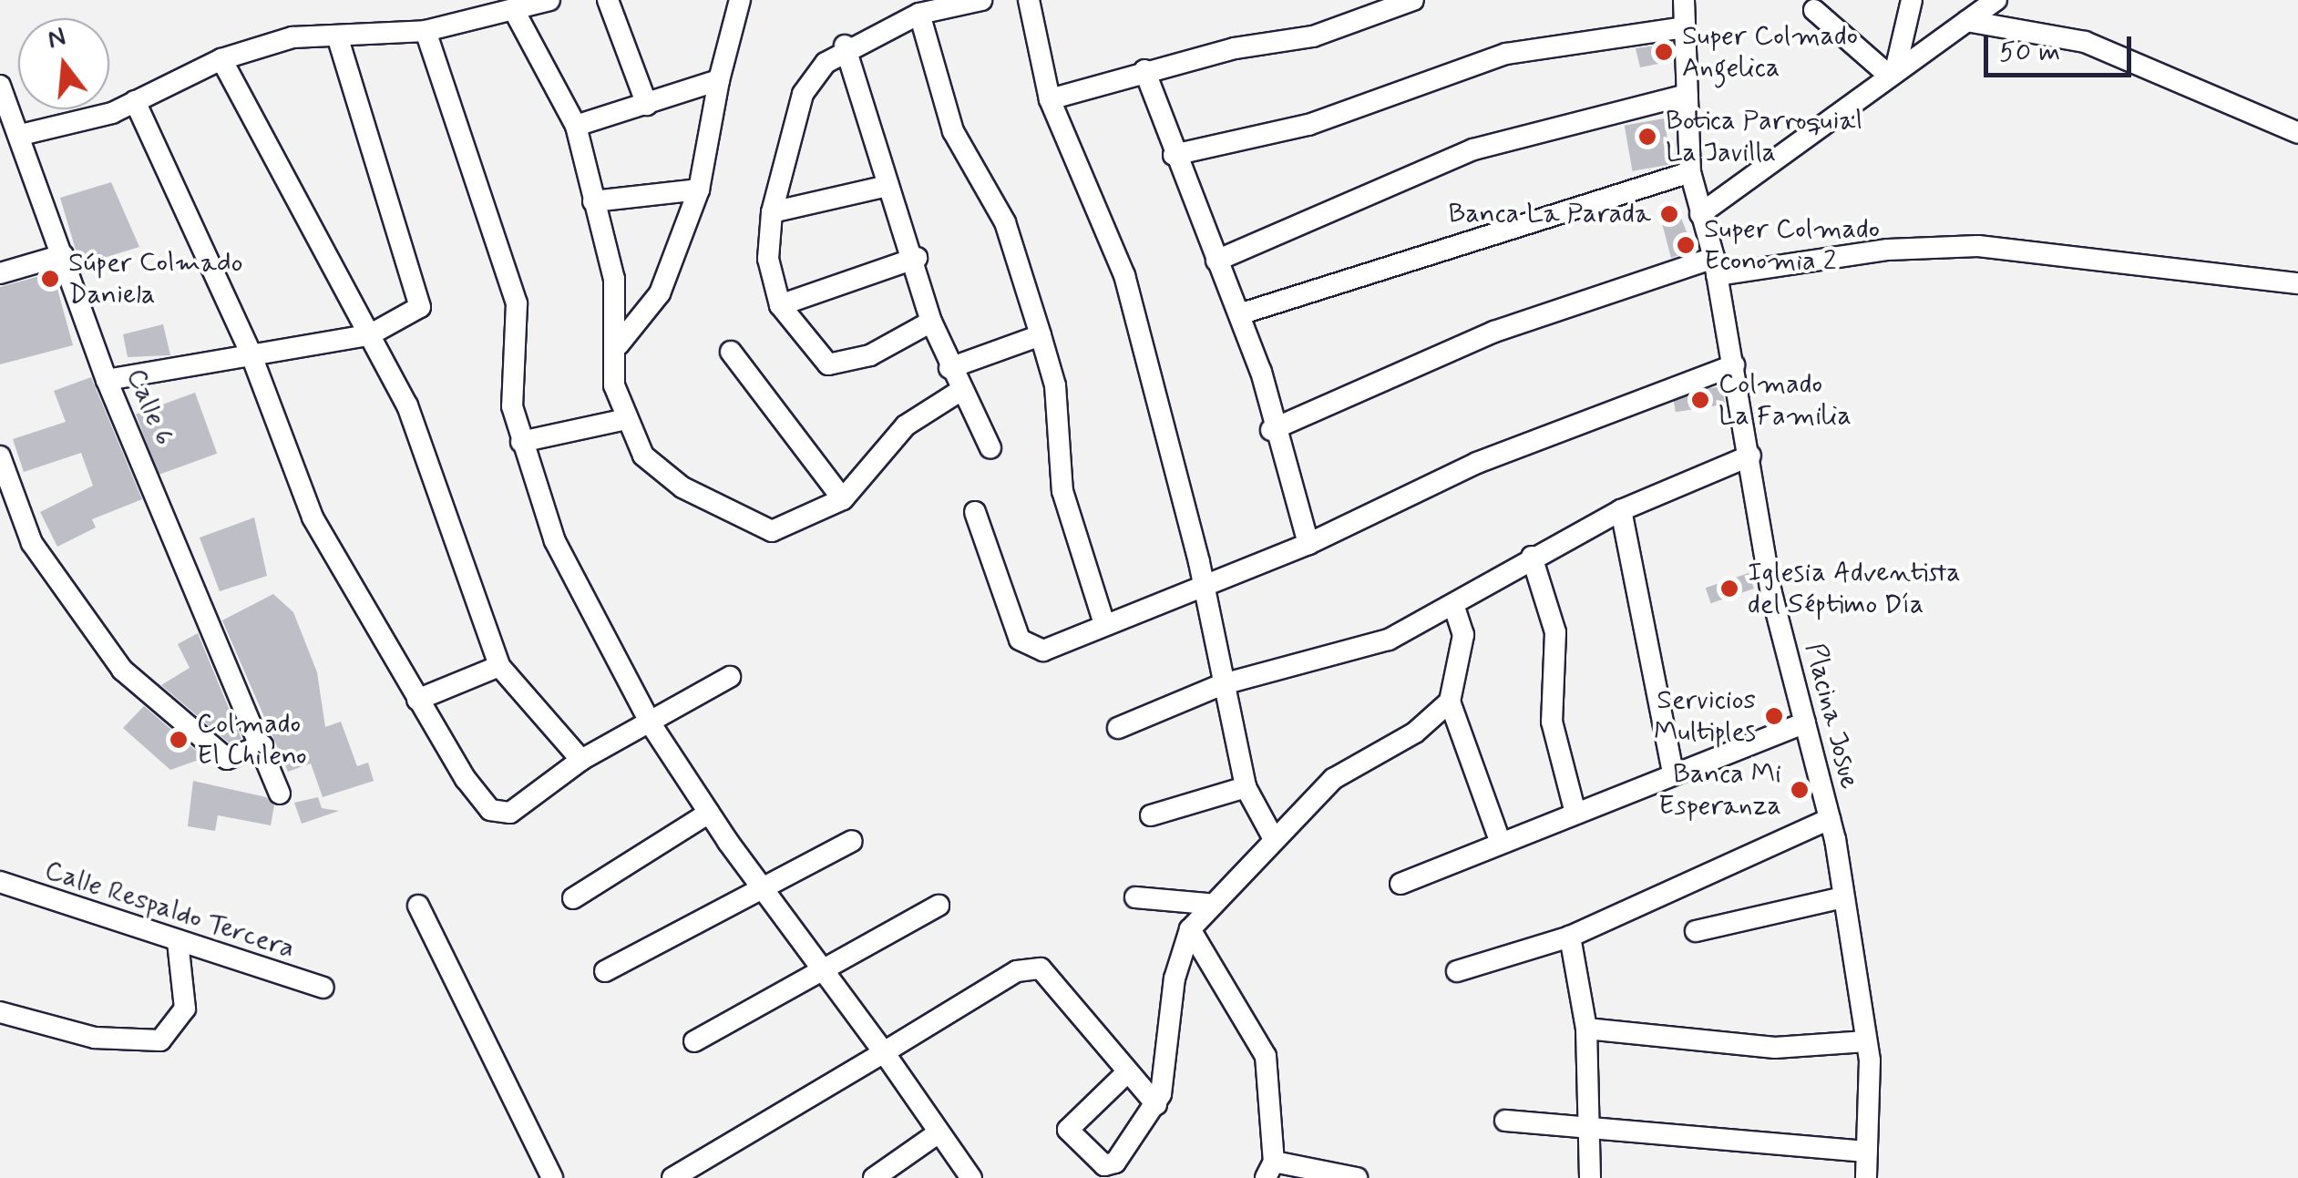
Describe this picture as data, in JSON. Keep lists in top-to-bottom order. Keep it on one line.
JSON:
{"streets":{"street":["Calle 6","Placina Josue","Calle Respaldo Tercera"]},"places":["Super Colmado Angelica","Botica Parroquial La Javilla","Banca La Parada","Super Colmado Economia 2","Súper Colmado Daniela","Colmado La Familia","Iglesia Adventista del Séptimo Día","Servicios Multiples","Colmado El Chileno","Banca Mi Esperanza"],"scale_bar":"50 m","north":"top"}
